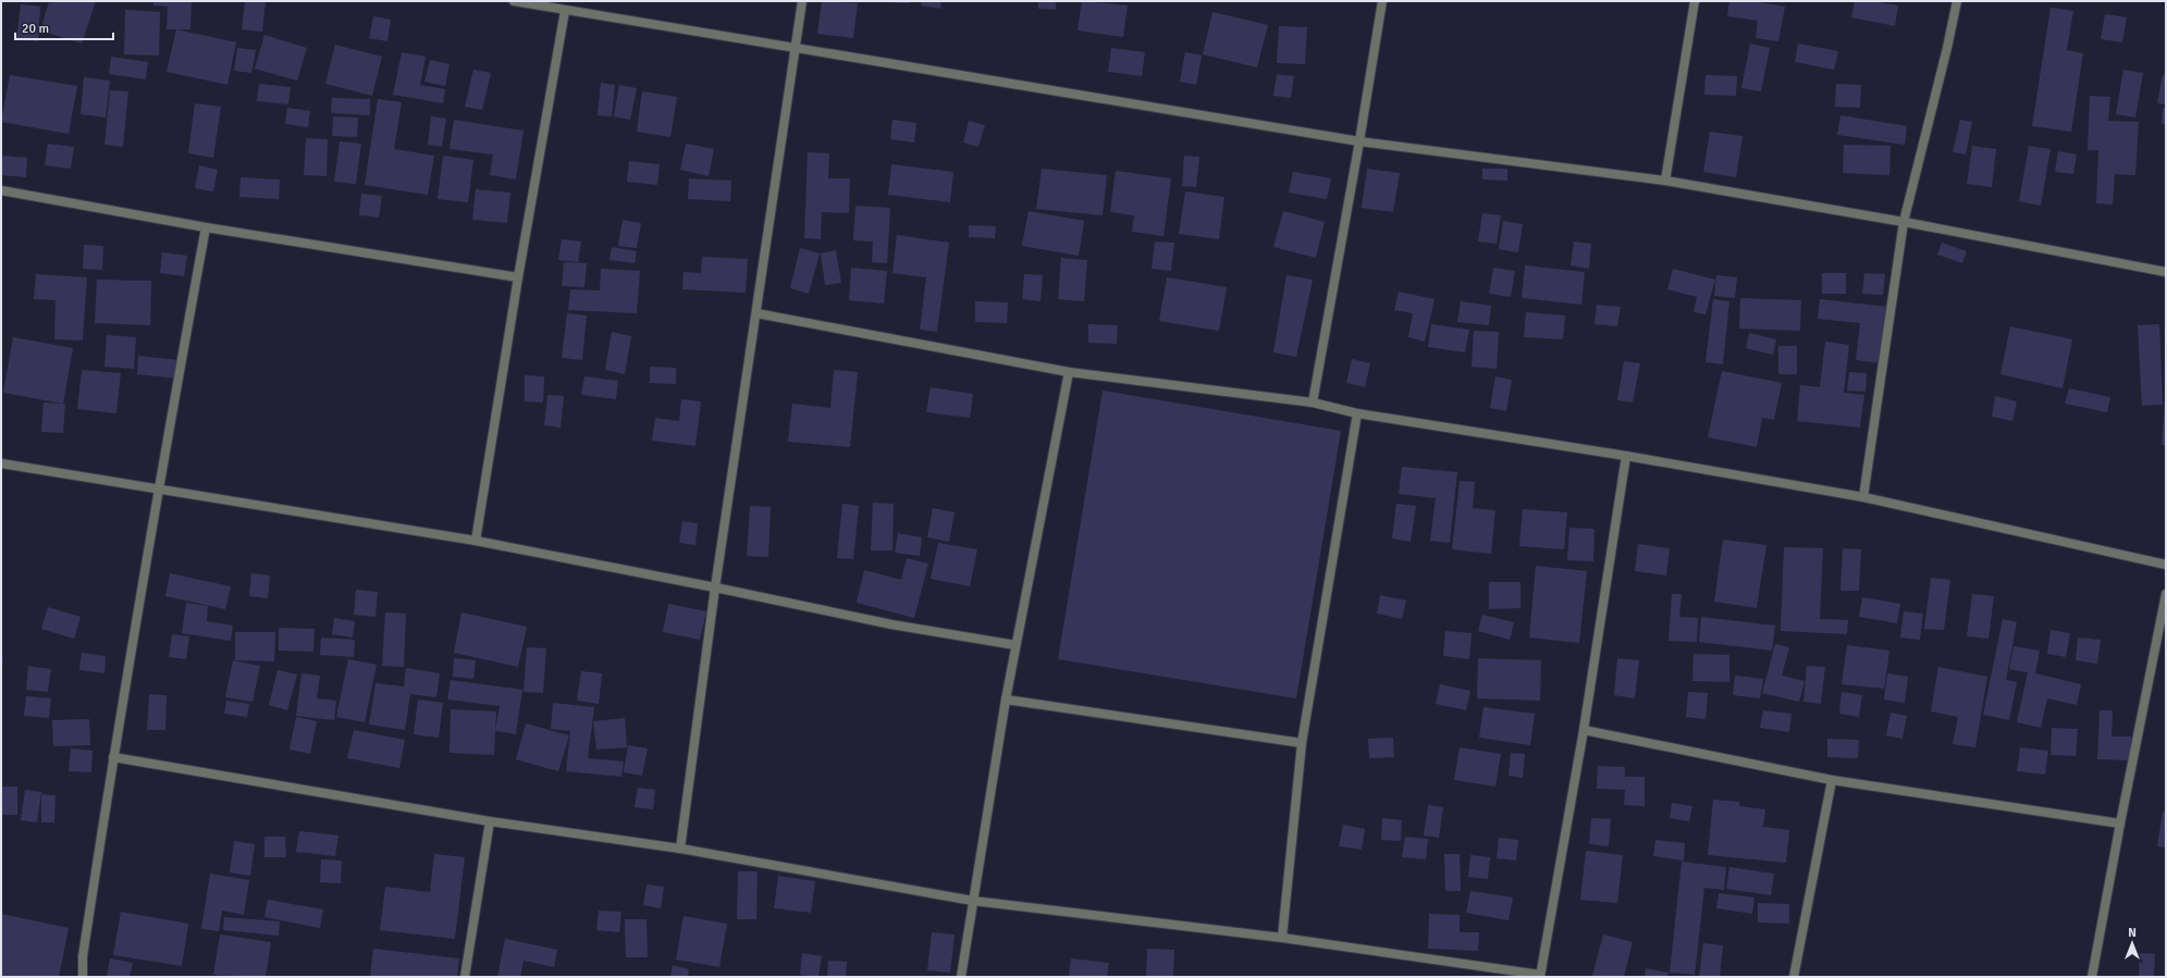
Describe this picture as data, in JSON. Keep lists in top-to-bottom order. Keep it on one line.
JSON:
{"scale_bar":"20 m","north":"top"}
